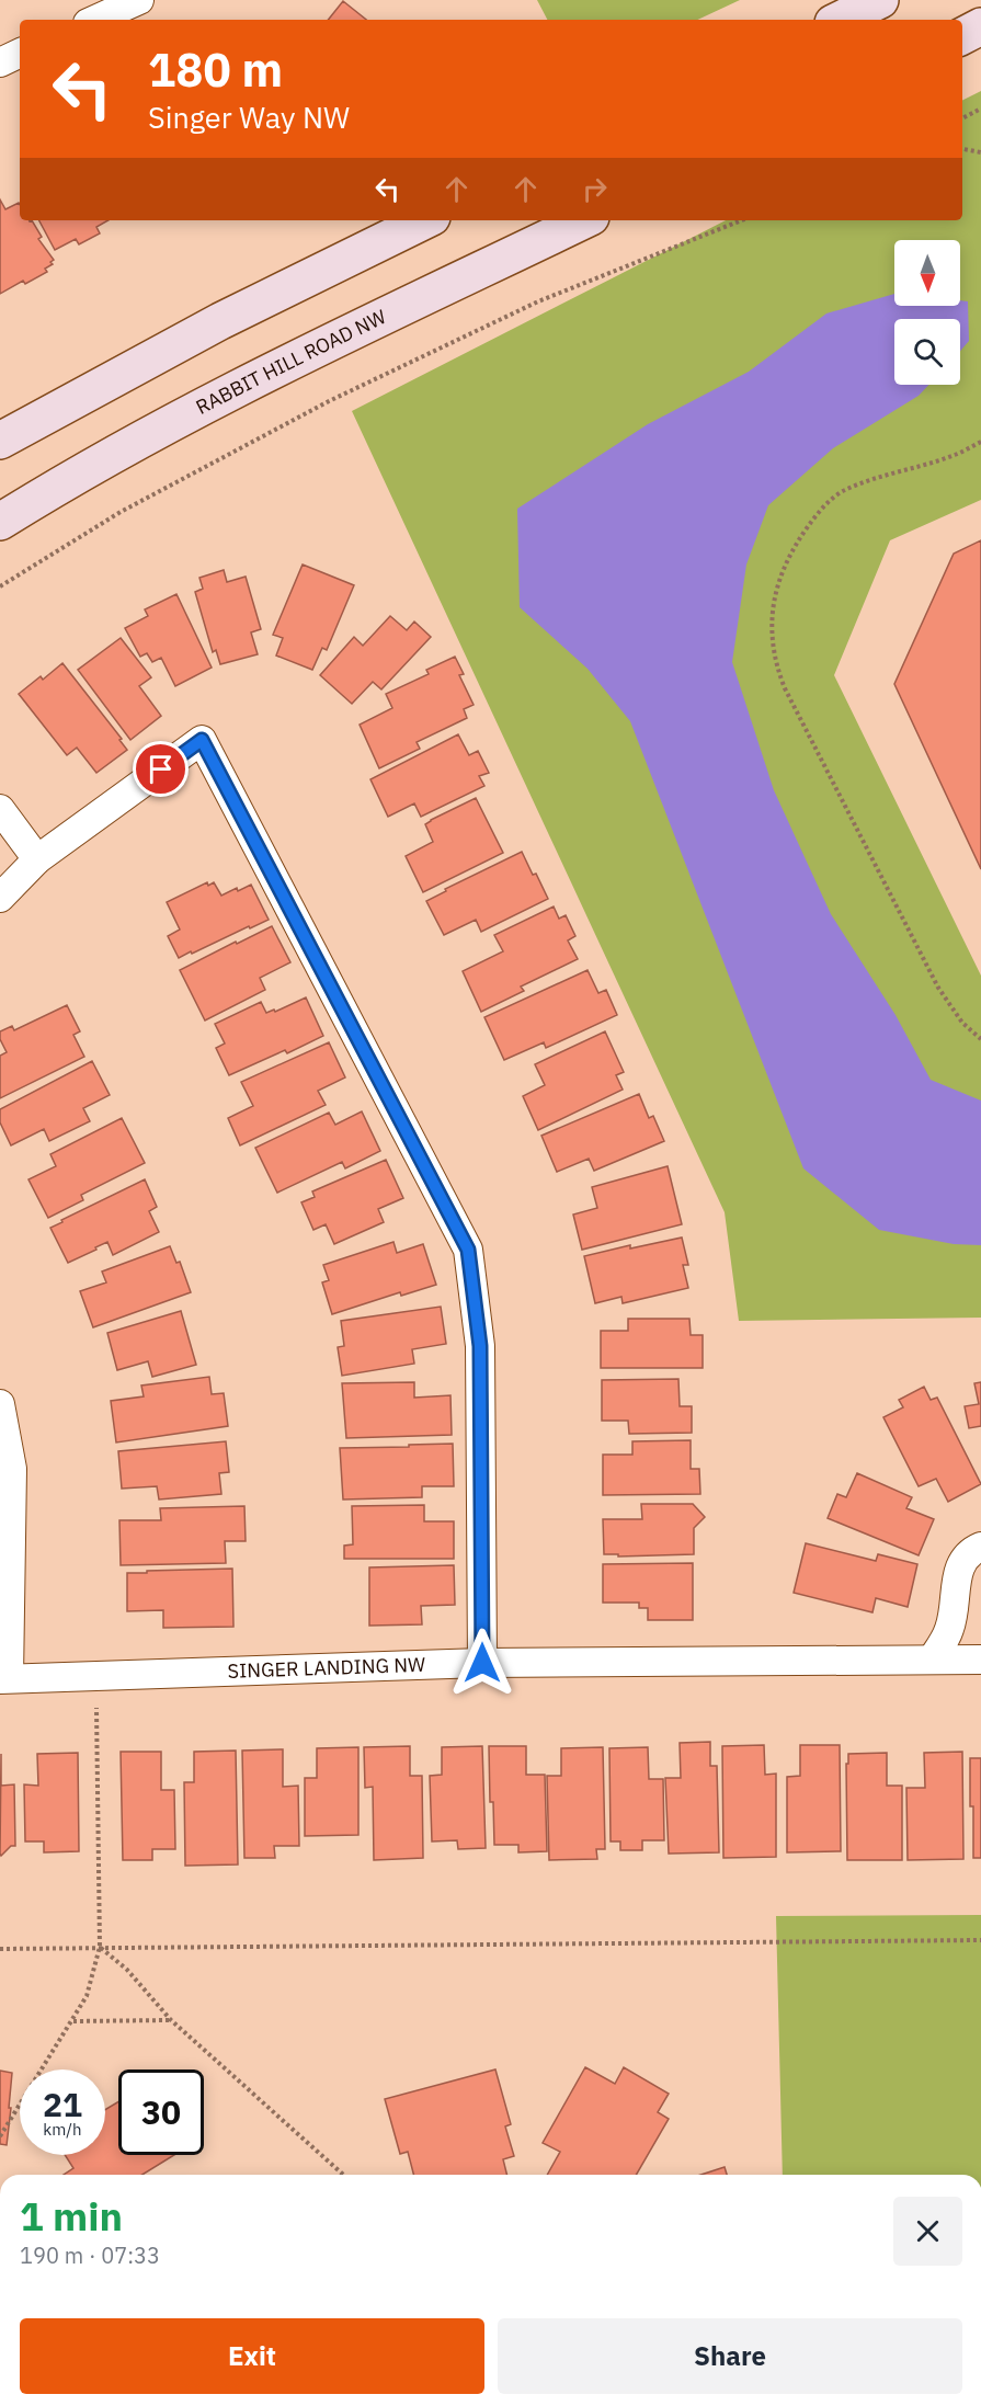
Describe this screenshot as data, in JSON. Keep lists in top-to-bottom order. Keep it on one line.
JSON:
{"streets":{"main road":["RABBIT HILL ROAD NW"],"street":["SINGER LANDING NW"]},"north":"bottom","page":{"turn":["180 m","Singer Way NW"],"speed":"21 km/h","limit":"30","heading":["1 min","190 m · 07:33"],"buttons":["Exit","Share"]}}
